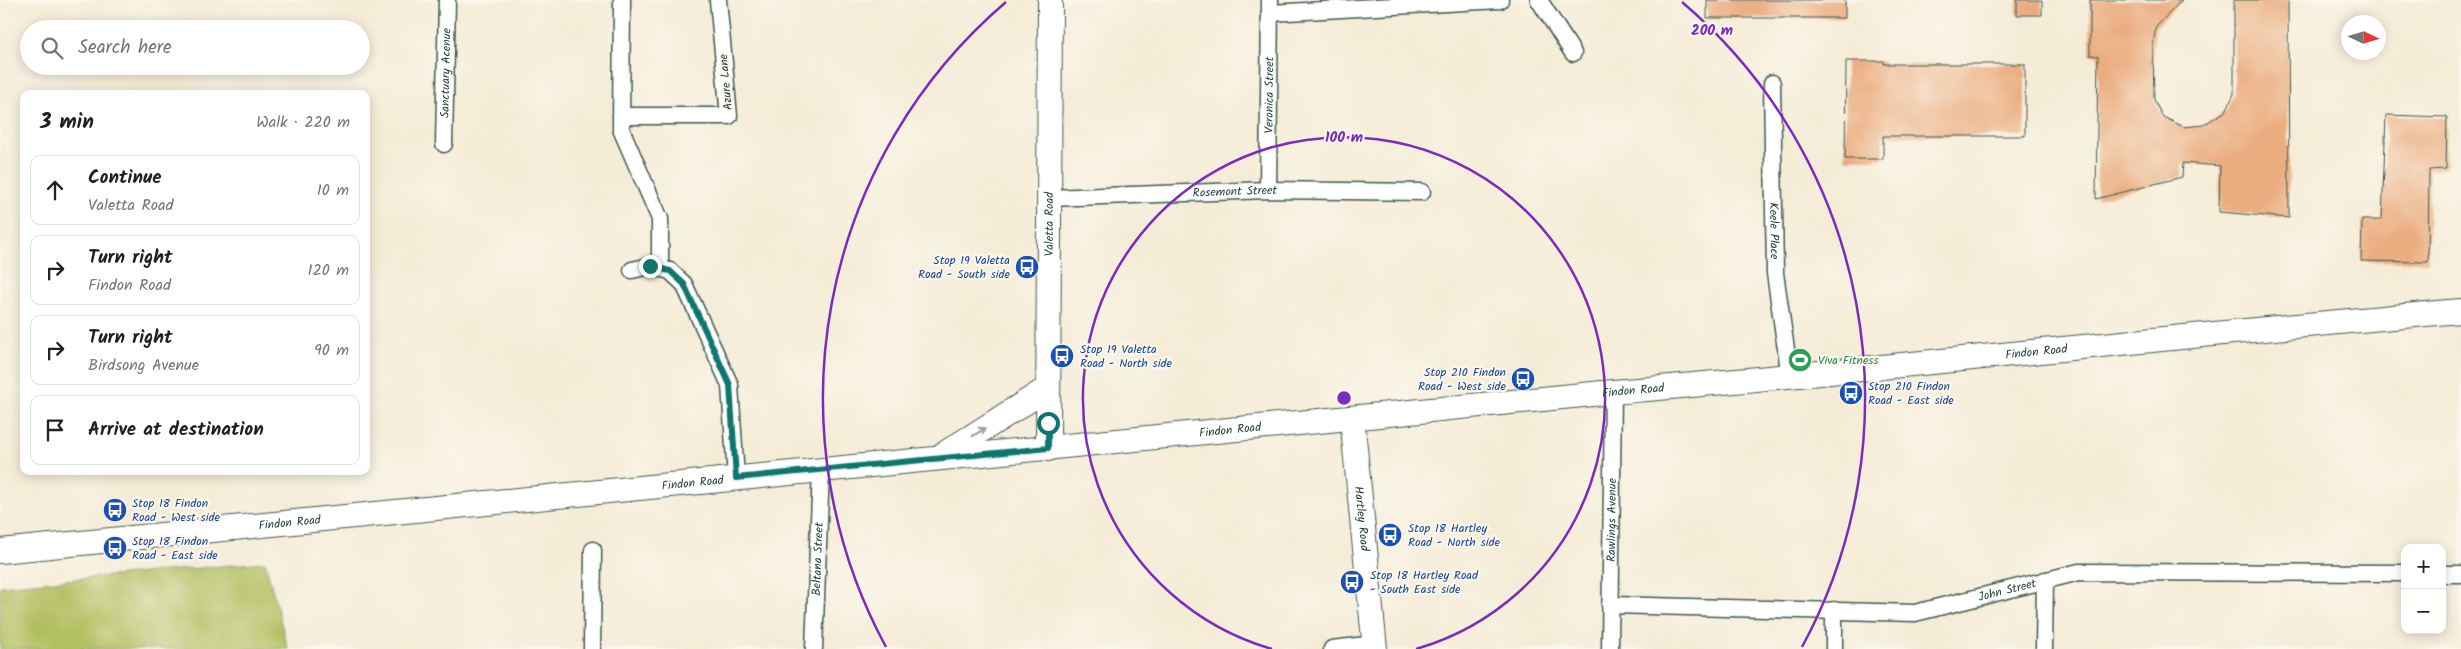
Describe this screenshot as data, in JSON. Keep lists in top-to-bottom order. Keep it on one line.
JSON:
{"streets":{"main road":["Valetta Road","Findon Road","Hartley Road"],"street":["Sanctuary Acenue","Azure Lane","Veronica Street","Rosemont Street","Keele Place","Rawlings Avenue","Beltana Street","John Street"]},"crossings":[["Veronica Street","Rosemont Street"],["Rosemont Street","Valetta Road"],["Valetta Road","Findon Road"],["Keele Place","Findon Road"],["Findon Road","Hartley Road"],["Findon Road","Rawlings Avenue"],["Findon Road","Beltana Street"],["Rawlings Avenue","John Street"]],"places":{"bus stop":["Stop 19 Valetta Road - South side","Stop 19 Valetta Road - North side","Stop 210 Findon Road - West side","Stop 210 Findon Road - East side","Stop 18 Findon Road - West side","Stop 18 Hartley Road - North side","Stop 18 Findon Road - East side","Stop 18 Hartley Road - South East side"],"sports":["Viva Fitness"]},"north":"right","page":{"search":"Search here","heading":["3 min","Walk · 220 m"],"list":[["Continue","Valetta Road","10 m"],["Turn right","Findon Road","120 m"],["Turn right","Birdsong Avenue","90 m"],"Arrive at destination"],"map_buttons":["+","−"]},"rings":["200 m","100 m"]}
